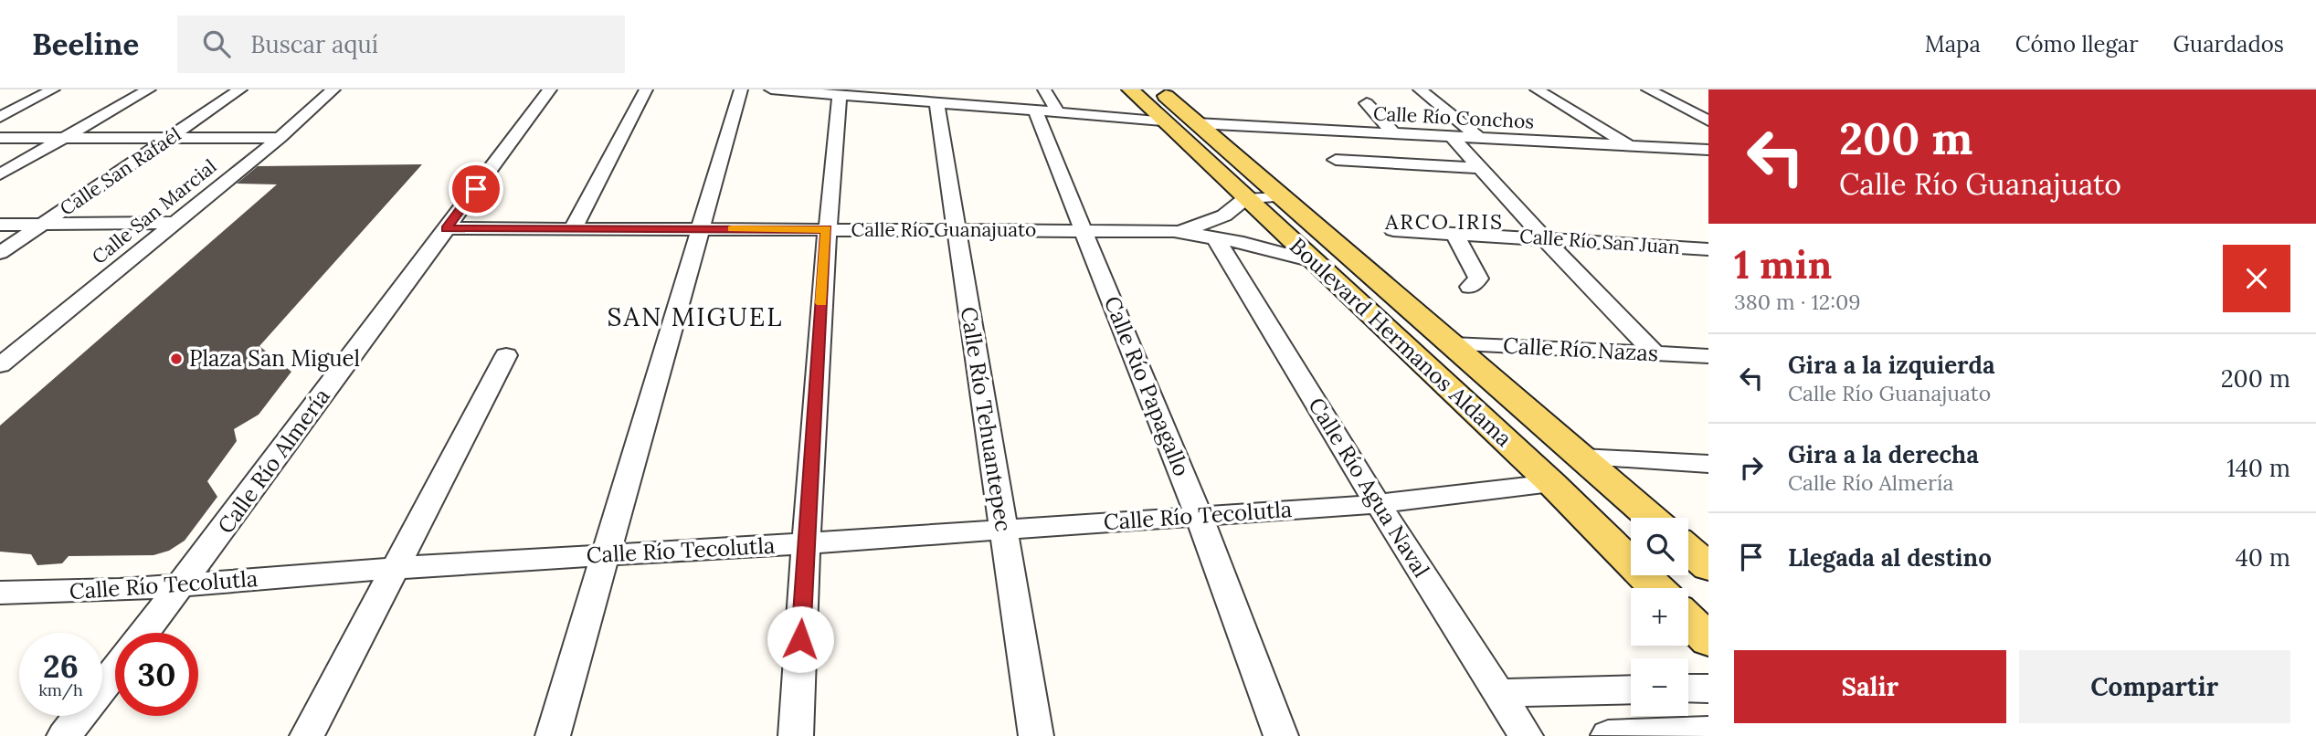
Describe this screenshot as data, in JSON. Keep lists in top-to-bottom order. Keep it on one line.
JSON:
{"streets":{"main road":["Boulevard Hermanos Aldama"],"street":["Calle Río Conchos","Calle San Rafaél","Calle San Marcial","Calle Río Guanajuato","Calle Río San Juan","Calle Río Nazas","Calle Río Papagallo","Calle Río Tehuantepec","Calle Río Almería","Calle Río Agua Naval","Calle Río Tecolutla"]},"crossings":[["Calle Río Conchos","Boulevard Hermanos Aldama"],["Calle Río Guanajuato","Boulevard Hermanos Aldama"],["Calle Río Guanajuato","Calle Río Papagallo"],["Calle Río Guanajuato","Calle Río Tehuantepec"],["Calle Río Guanajuato","Calle Río Almería"],["Calle Río Guanajuato","Calle Río Agua Naval"],["Boulevard Hermanos Aldama","Calle Río Nazas"],["Boulevard Hermanos Aldama","Calle Río Tecolutla"],["Calle Río Papagallo","Calle Río Tecolutla"],["Calle Río Tehuantepec","Calle Río Tecolutla"],["Calle Río Almería","Calle Río Tecolutla"],["Calle Río Agua Naval","Calle Río Tecolutla"]],"districts":["ARCO IRIS","SAN MIGUEL"],"places":["Plaza San Miguel"],"page":{"header":"Beeline","search":"Buscar aquí","nav":["Mapa","Cómo llegar","Guardados"],"turn":["200 m","Calle Río Guanajuato"],"heading":["1 min","380 m · 12:09"],"list":[{"name":"Gira a la izquierda","note":"Calle Río Guanajuato","value":"200 m"},{"name":"Gira a la derecha","note":"Calle Río Almería","value":"140 m"},{"name":"Llegada al destino","value":"40 m"}],"map_buttons":["+","−"],"speed":"26 km/h","limit":"30","buttons":["Salir","Compartir"]}}
